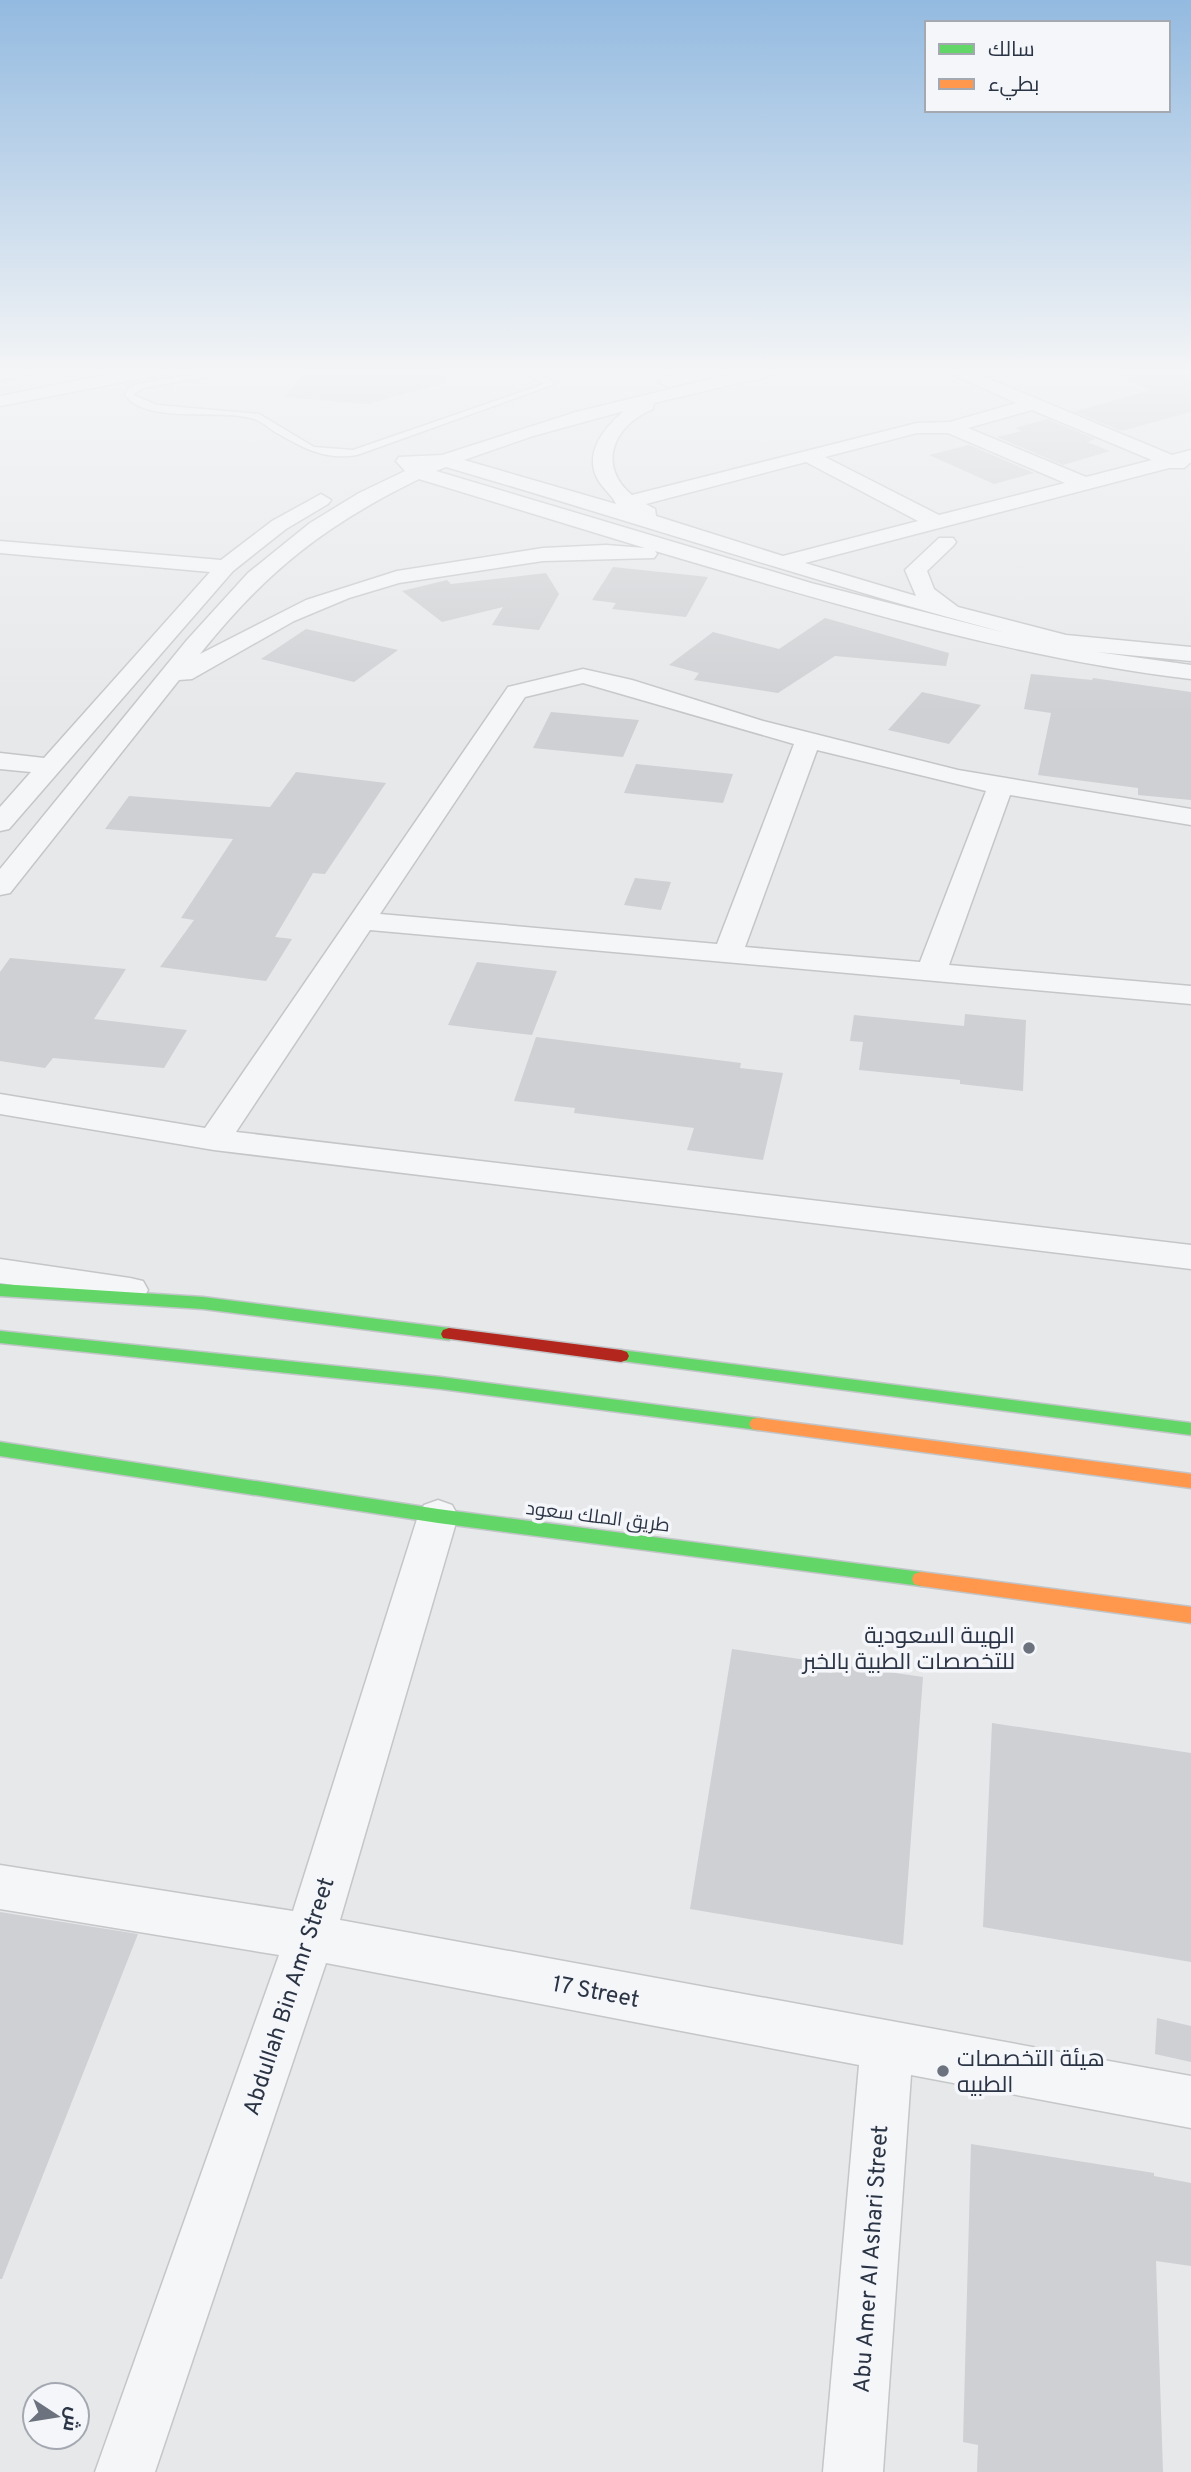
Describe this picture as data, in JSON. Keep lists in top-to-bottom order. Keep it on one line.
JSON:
{"streets":{"main road":["طريق الملك سعود"],"street":["17 Street","Abdullah Bin Amr Street","Abu Amer Al Ashari Street"]},"crossings":[["طريق الملك سعود","Abdullah Bin Amr Street"],["17 Street","Abdullah Bin Amr Street"],["17 Street","Abu Amer Al Ashari Street"]],"places":["الهيىة السعودية للتخصصات الطبية بالخبر","هيئة التخصصات الطبيه"],"legend":["سالك","بطيء"],"north":"right"}
